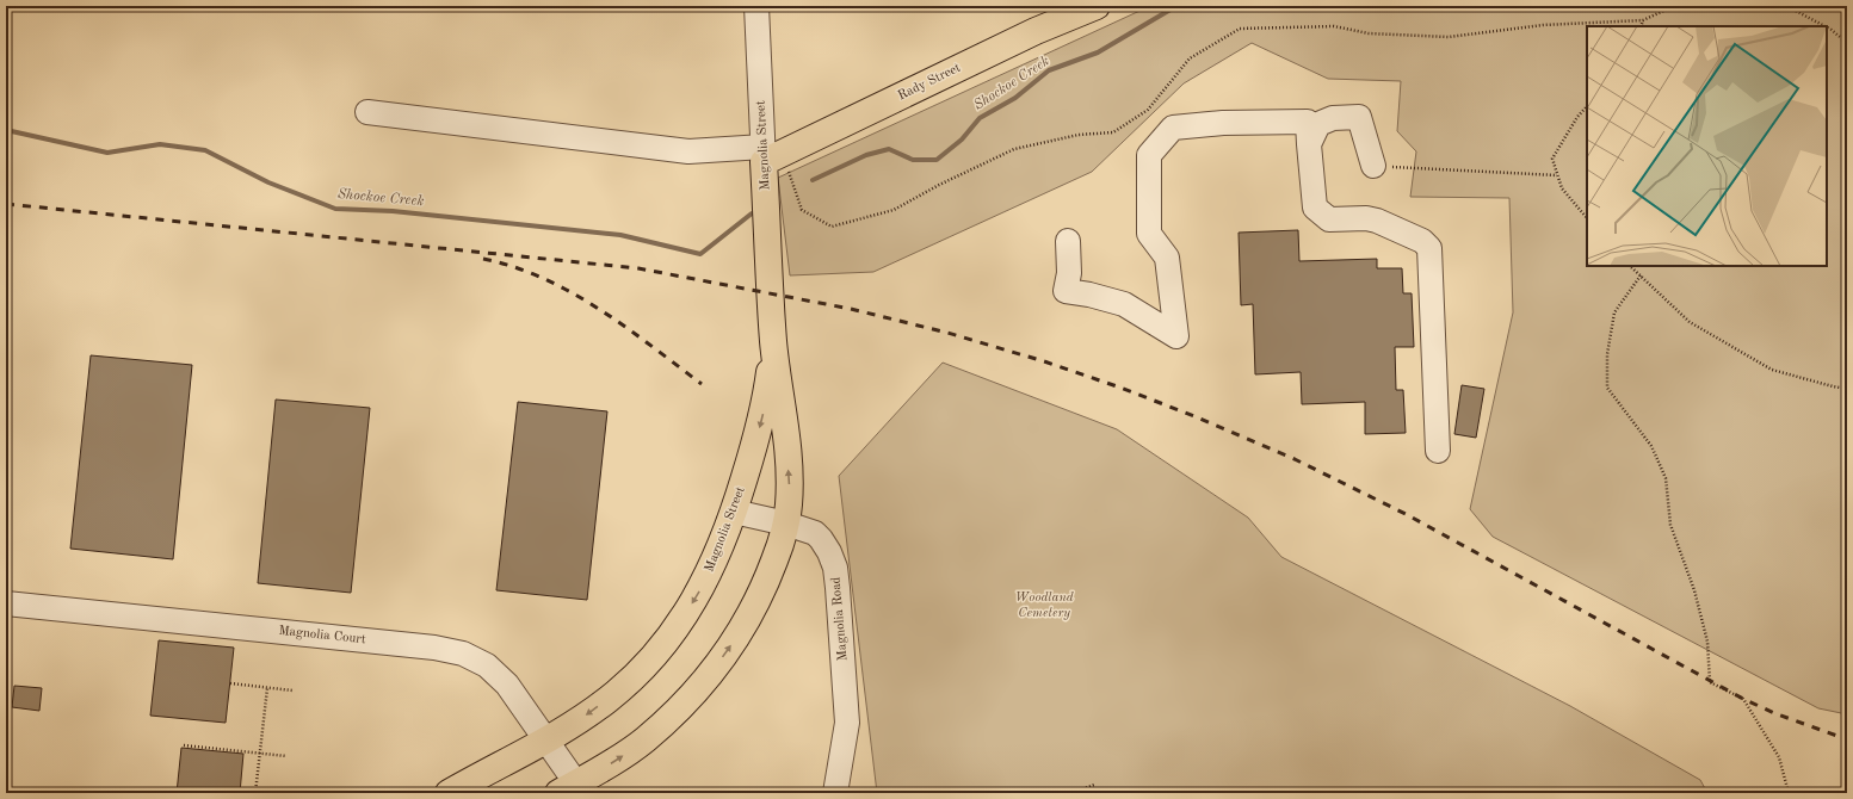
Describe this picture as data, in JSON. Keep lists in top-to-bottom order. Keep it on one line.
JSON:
{"streets":{"main road":["Rady Street","Magnolia Street"],"street":["Magnolia Road","Magnolia Court"]},"crossings":[["Rady Street","Magnolia Street"],["Magnolia Street","Magnolia Road"],["Magnolia Street","Magnolia Court"]],"water":["Shockoe Creek"],"parks":["Woodland Cemetery"]}
